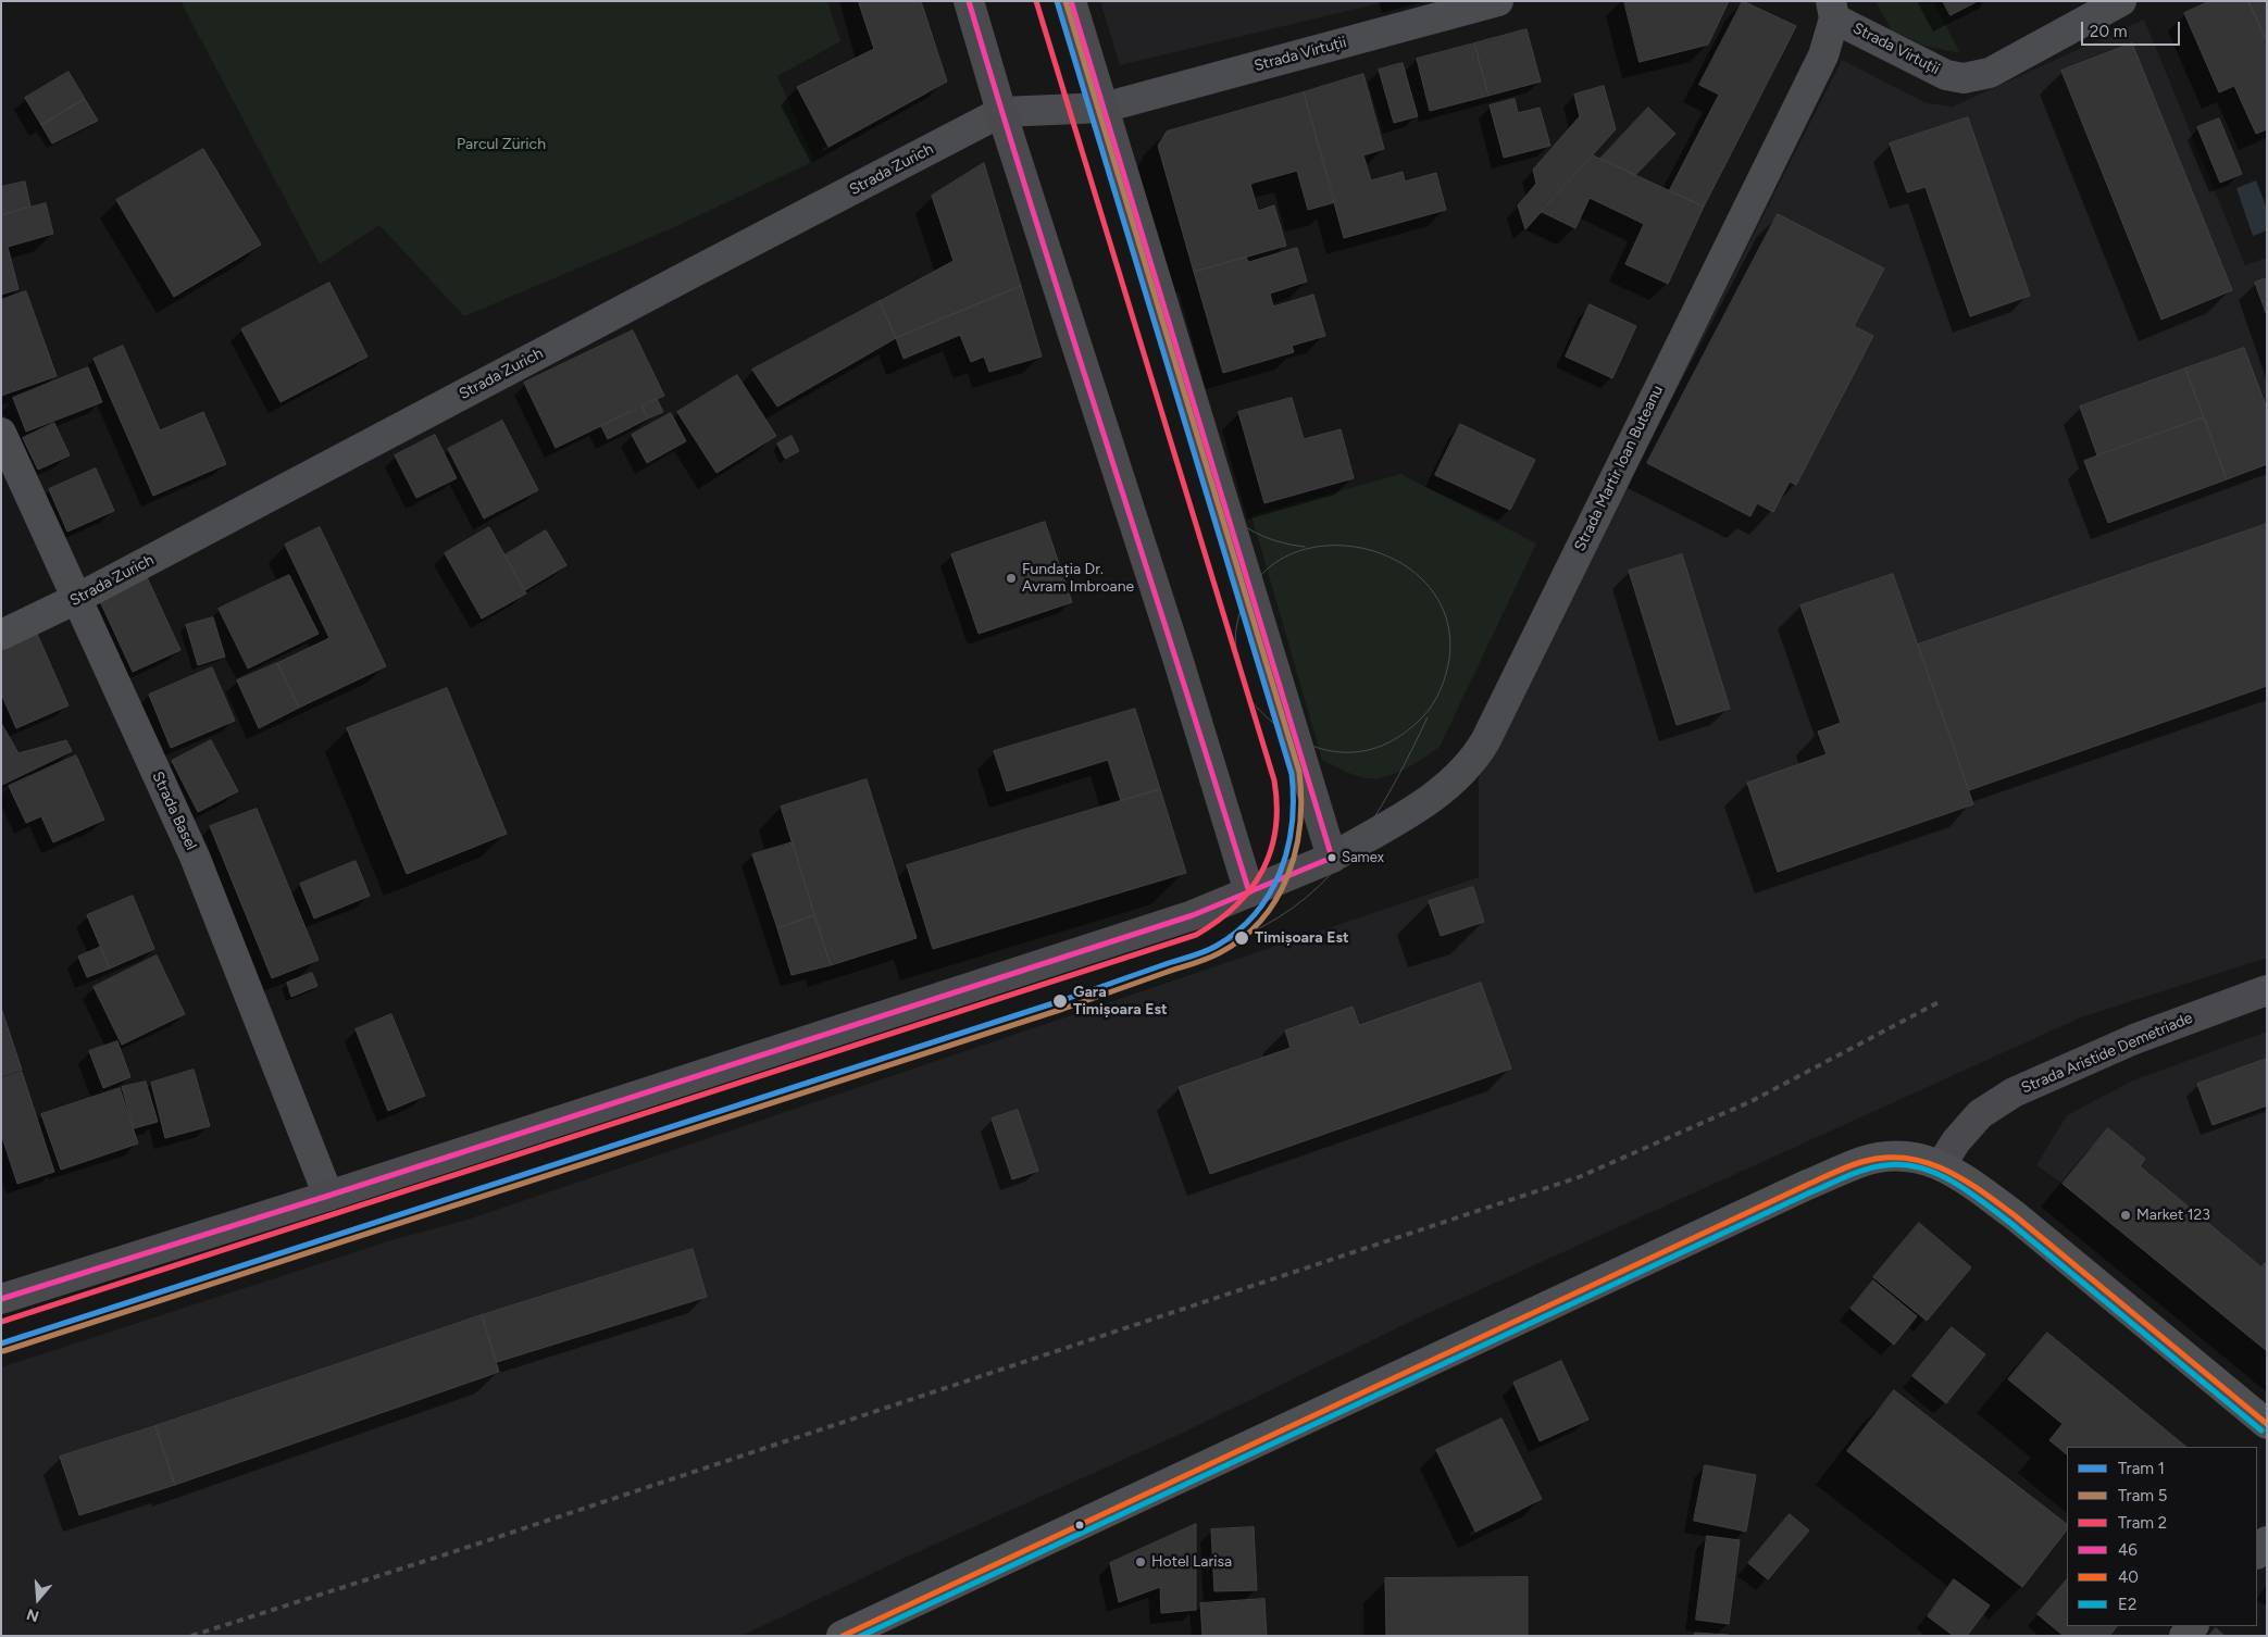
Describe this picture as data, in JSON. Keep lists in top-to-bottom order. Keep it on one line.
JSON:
{"streets":{"street":["Strada Virtuții","Strada Zurich","Strada Martir Ioan Buteanu","Strada Basel","Strada Aristide Demetriade"]},"crossings":[["Strada Virtuții","Strada Zurich"],["Strada Virtuții","Strada Martir Ioan Buteanu"],["Strada Zurich","Strada Basel"]],"parks":["Parcul Zürich"],"places":["Fundația Dr. Avram Imbroane","Samex","Timișoara Est","Gara Timișoara Est","Market 123","Hotel Larisa"],"lines":["tram line 1","tram line 5","tram line 2","transit line 46","transit line 40","transit line E2"],"legend":["Tram 1","Tram 5","Tram 2","46","40","E2"],"scale_bar":"20 m","north":"bottom"}
